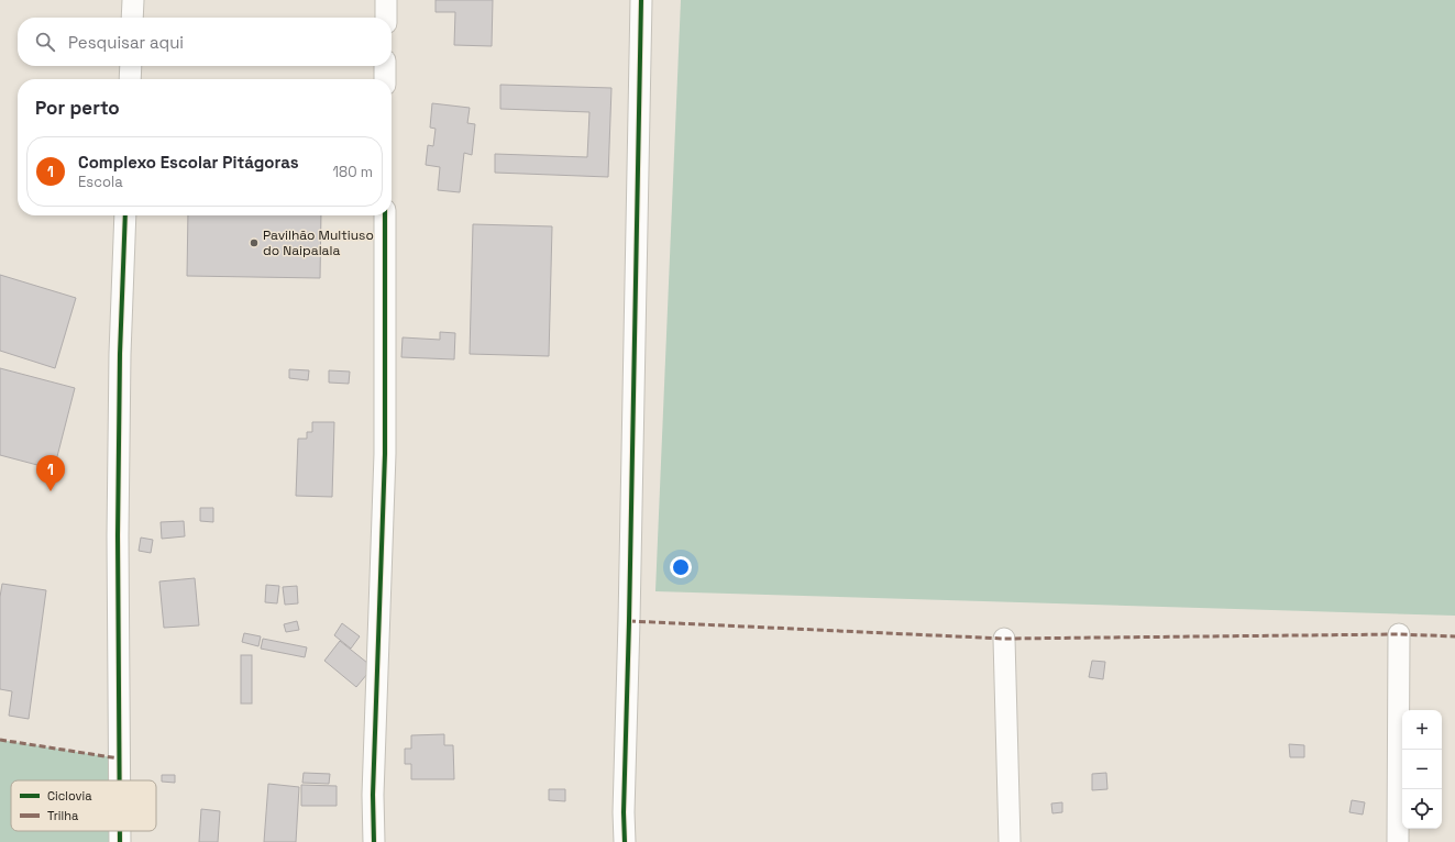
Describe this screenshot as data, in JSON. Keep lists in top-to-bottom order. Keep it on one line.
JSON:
{"places":["Pavilhão Multiuso do Naipalala"],"legend":["Ciclovia","Trilha"],"page":{"search":"Pesquisar aqui","heading":"Por perto","list":[{"mark":"1","name":"Complexo Escolar Pitágoras","note":"Escola","value":"180 m"}],"pins":"1","map_buttons":["+","−"]}}
